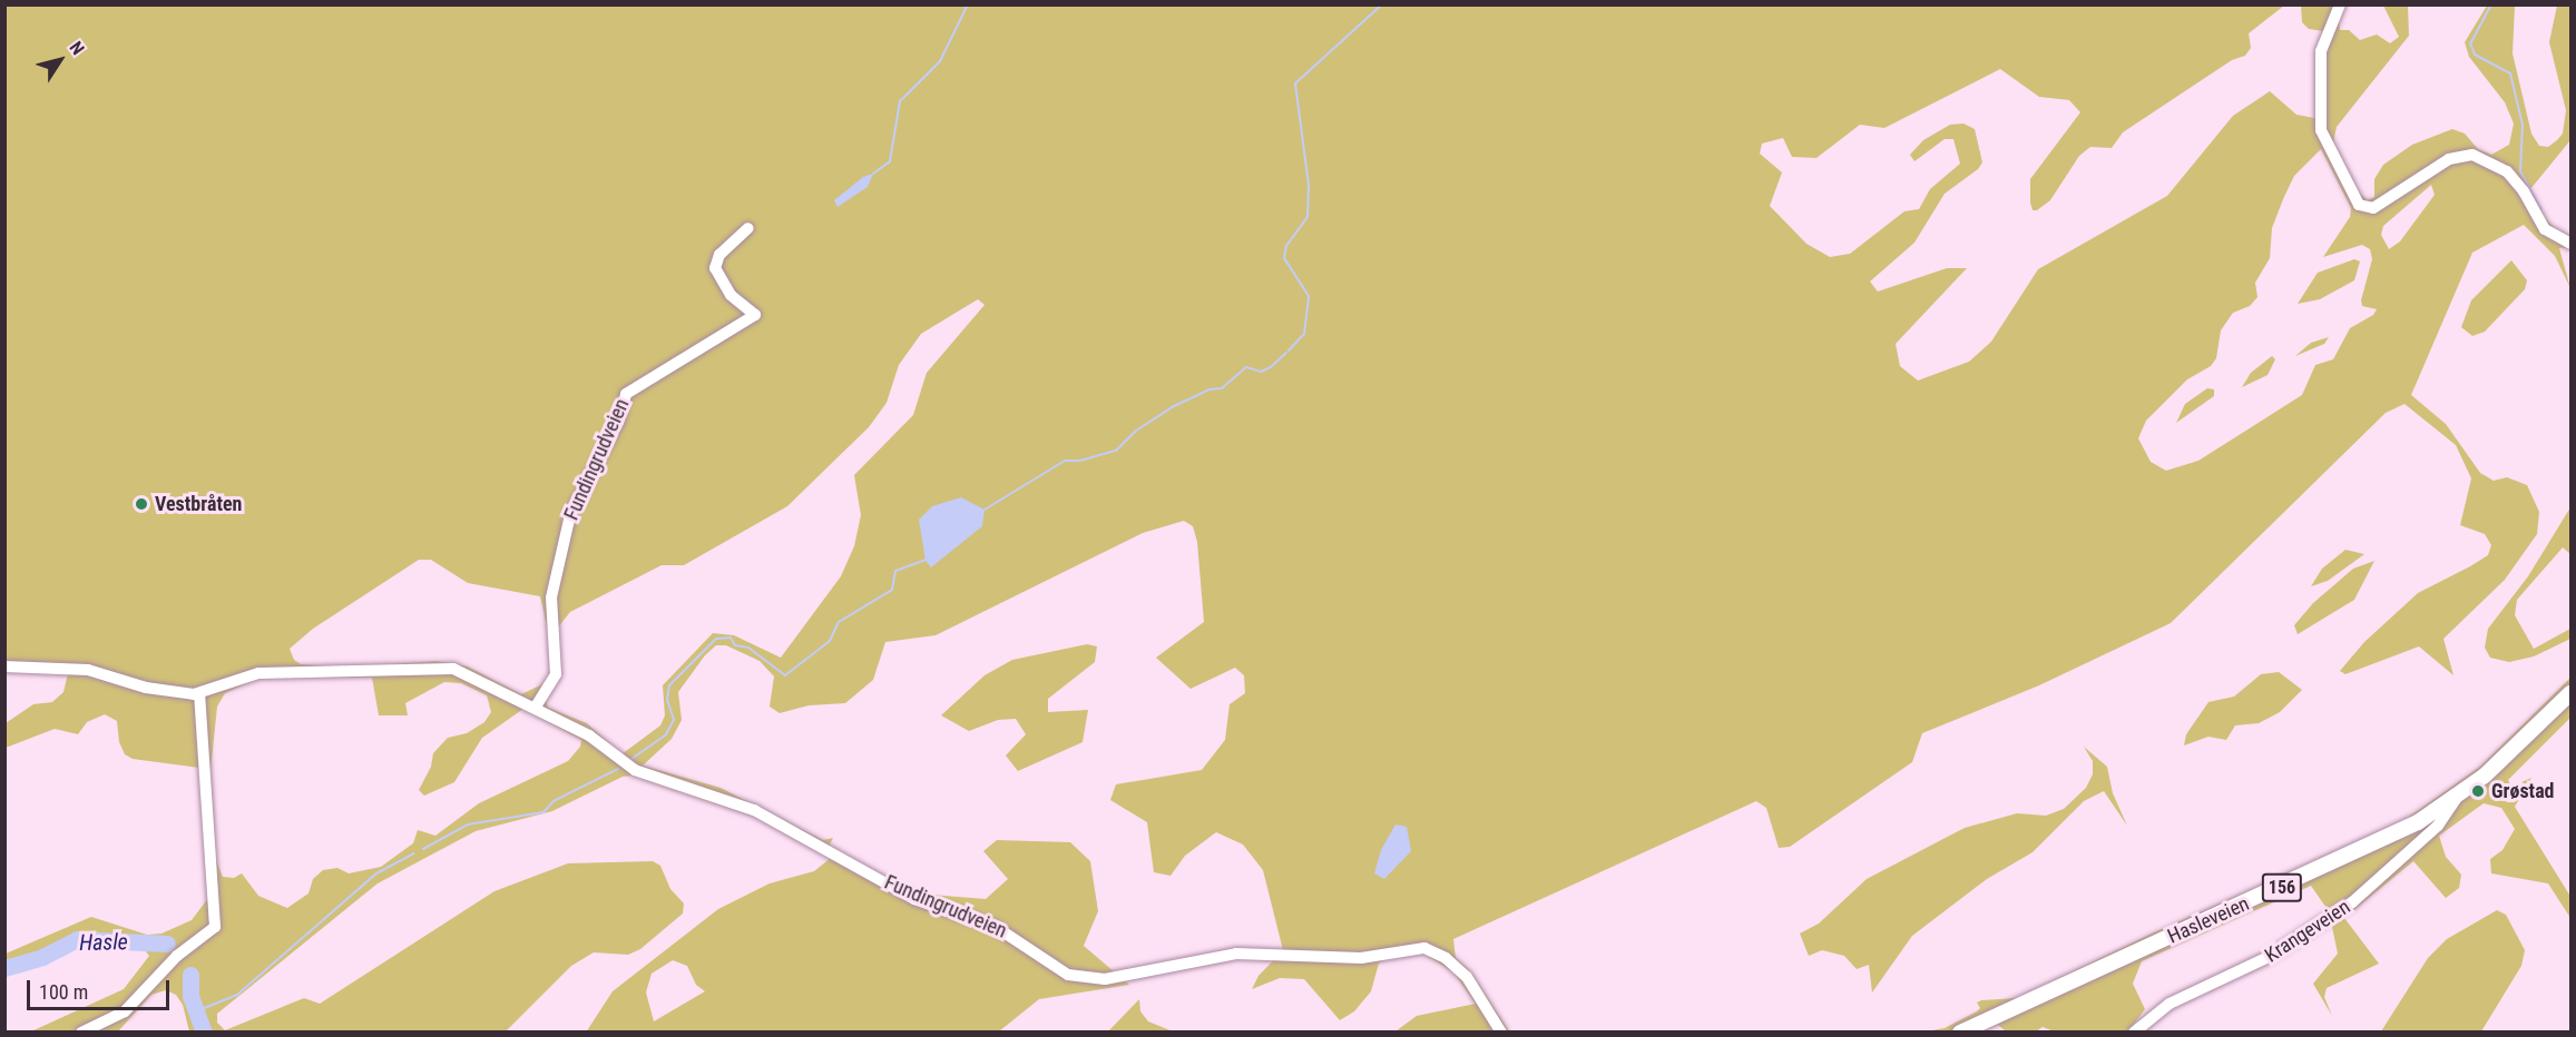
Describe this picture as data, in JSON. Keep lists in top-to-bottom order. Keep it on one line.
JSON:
{"streets":{"main road":["156","Hasleveien"],"street":["Fundingrudveien","Krangeveien"]},"crossings":[["Hasleveien","Krangeveien"]],"water":["Hasle"],"places":["Vestbråten","Grøstad"],"scale_bar":"100 m","north":"top right"}
